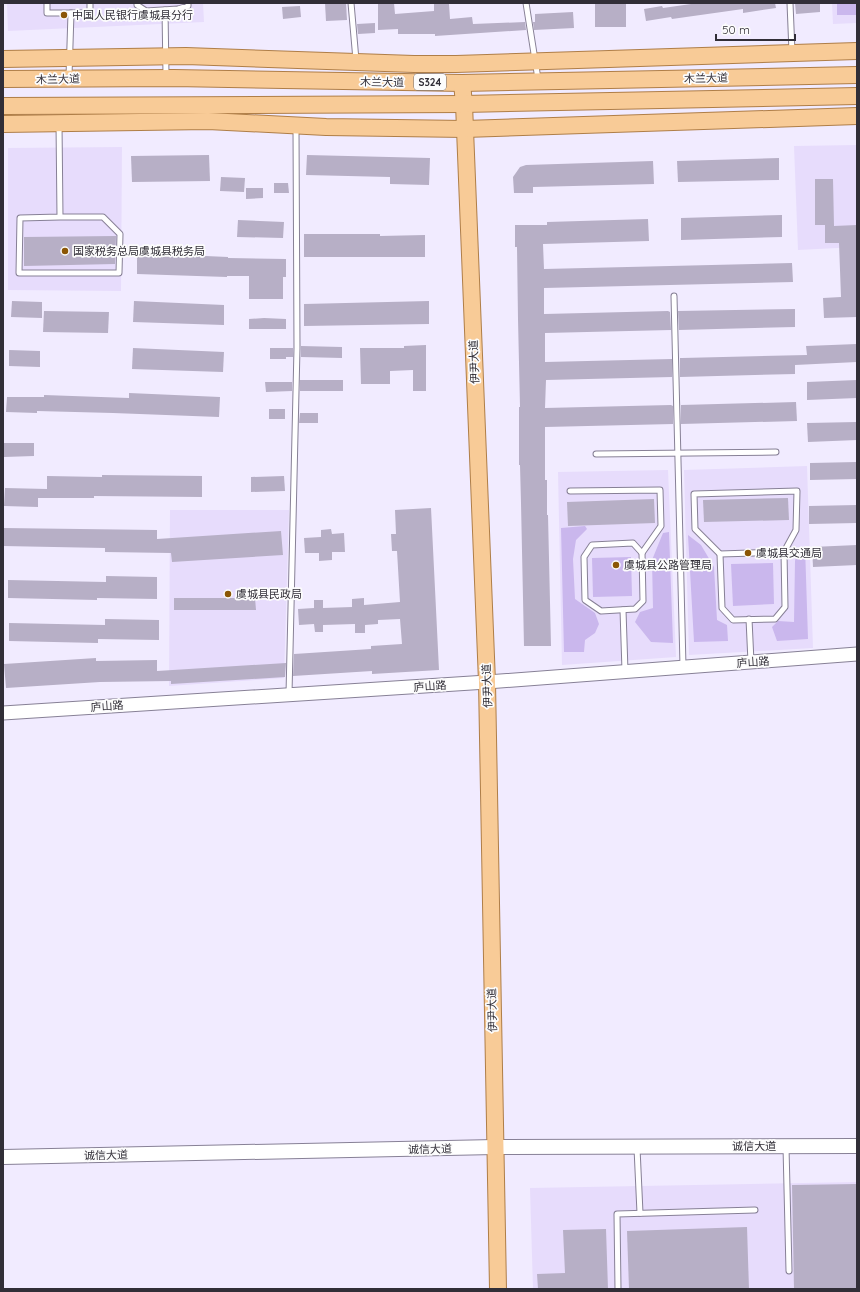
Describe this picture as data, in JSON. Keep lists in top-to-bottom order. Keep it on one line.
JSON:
{"streets":{"main road":["木兰大道","S324","伊尹大道","诚信大道"],"street":["庐山路"]},"crossings":[["木兰大道","伊尹大道"],["伊尹大道","庐山路"],["伊尹大道","诚信大道"]],"places":["中国人民银行虞城县分行","国家税务总局虞城县税务局","虞城县交通局","虞城县公路管理局","虞城县民政局"],"scale_bar":"50 m"}
